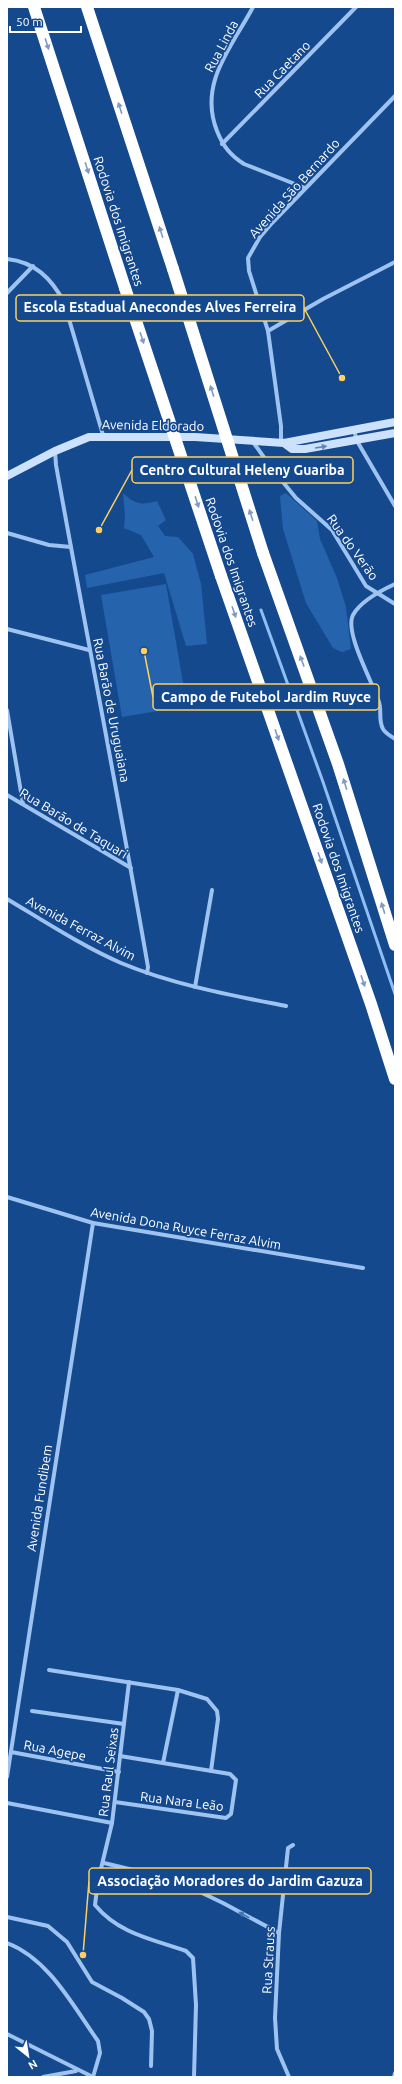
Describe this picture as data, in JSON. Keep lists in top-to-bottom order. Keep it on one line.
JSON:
{"streets":{"highway":["Rodovia dos Imigrantes"],"main road":["Avenida Eldorado"],"street":["Rua Linda","Rua Caetano","Avenida São Bernardo","Rua do Verão","Rua Barão de Uruguaiana","Rua Barão de Taquari","Avenida Ferraz Alvim","Avenida Dona Ruyce Ferraz Alvim","Avenida Fundibem","Rua Agepe","Rua Raul Seixas","Rua Nara Leão","Rua Strauss"]},"crossings":[["Rua Linda","Rua Caetano"],["Rua Linda","Avenida São Bernardo"],["Avenida São Bernardo","Avenida Eldorado"],["Avenida Eldorado","Rua do Verão"],["Avenida Eldorado","Rua Barão de Uruguaiana"],["Rua Barão de Uruguaiana","Rua Barão de Taquari"],["Rua Barão de Uruguaiana","Avenida Ferraz Alvim"],["Avenida Dona Ruyce Ferraz Alvim","Avenida Fundibem"],["Avenida Fundibem","Rua Agepe"],["Rua Agepe","Rua Raul Seixas"],["Rua Raul Seixas","Rua Nara Leão"]],"places":["Escola Estadual Anecondes Alves Ferreira","Centro Cultural Heleny Guariba","Campo de Futebol Jardim Ruyce","Associação Moradores do Jardim Gazuza"],"scale_bar":"50 m","north":"bottom right"}
